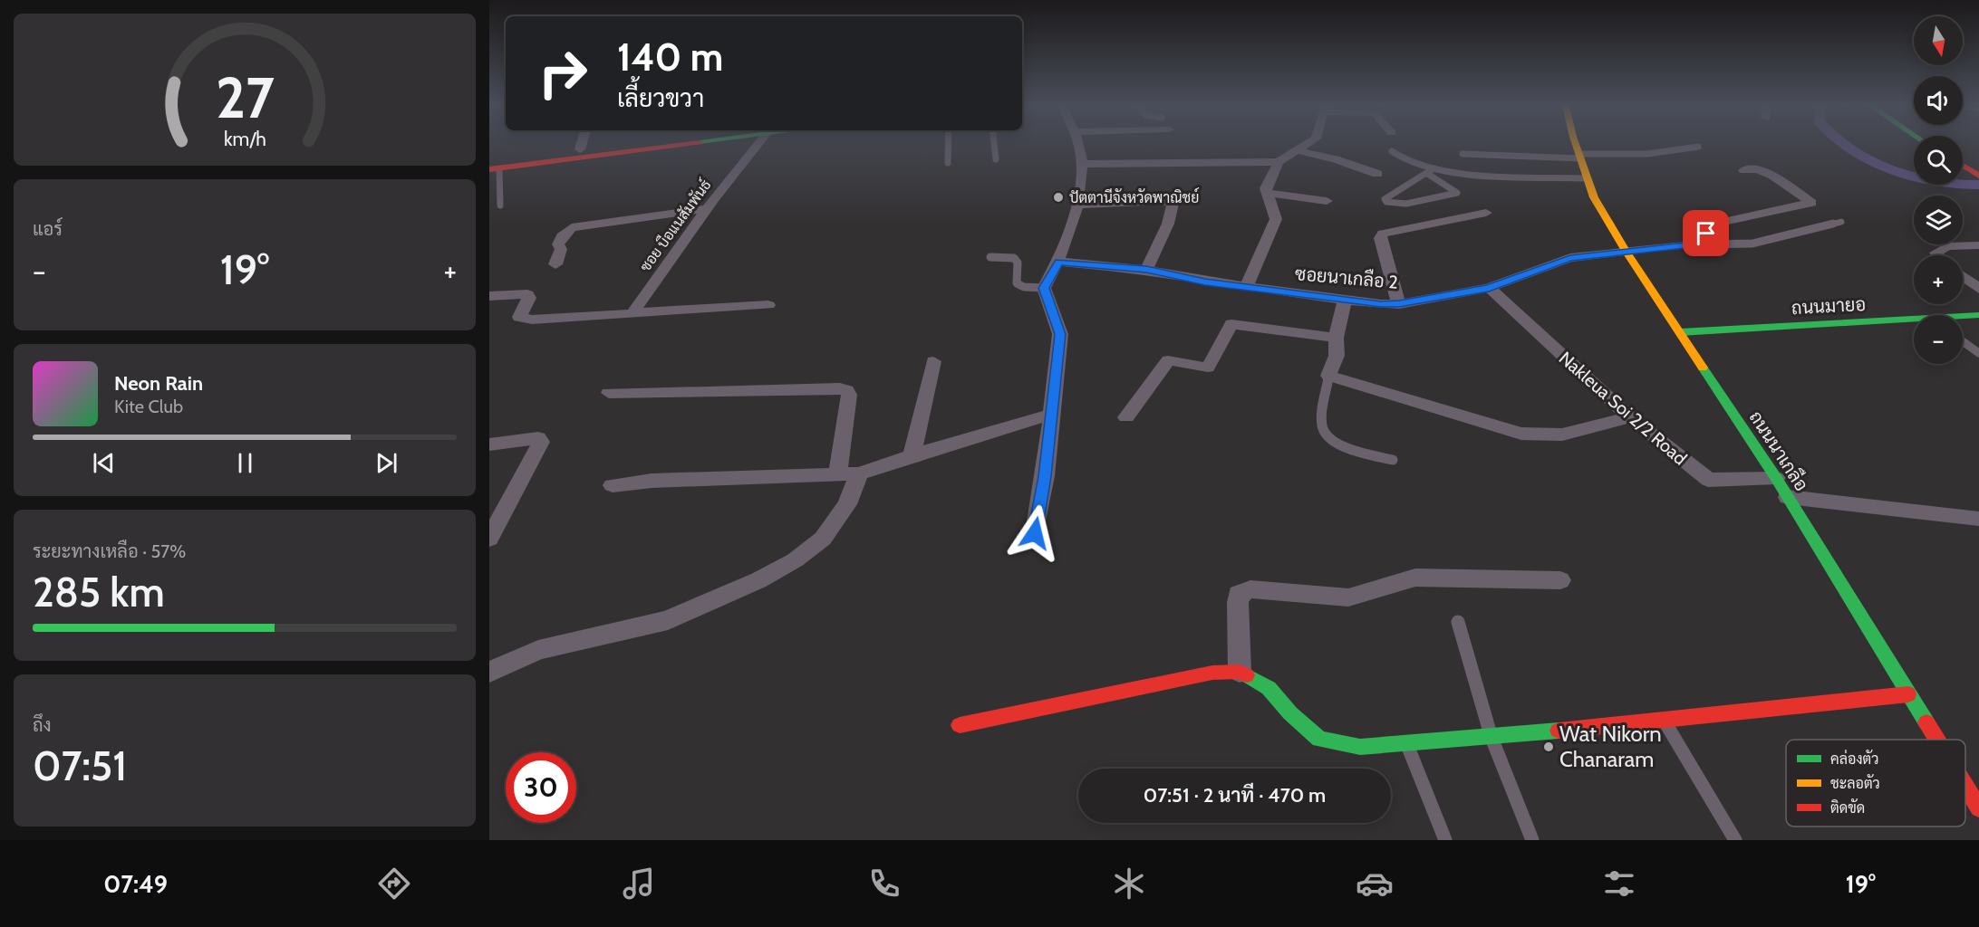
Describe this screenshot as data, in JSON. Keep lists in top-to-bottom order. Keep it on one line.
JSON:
{"streets":{"main road":["ถนนมายอ","ถนนนาเกลือ"],"street":["ซอย บือแนสัมพันธ์","ซอยนาเกลือ 2","Nakleua Soi 2/2 Road"]},"crossings":[["ซอยนาเกลือ 2","Nakleua Soi 2/2 Road"],["ซอยนาเกลือ 2","ถนนนาเกลือ"],["ถนนมายอ","ถนนนาเกลือ"],["Nakleua Soi 2/2 Road","ถนนนาเกลือ"]],"places":["ปัตตานีจังหวัดพาณิชย์","Wat Nikorn Chanaram"],"legend":["คล่องตัว","ชะลอตัว","ติดขัด"],"north":"bottom","page":{"map_buttons":["+","−"],"turn":["140 m","เลี้ยวขวา"],"tile":["แอร์",["ระยะทางเหลือ · 57%","285 km"],["ถึง","07:51"]],"heat":["−","19°","+"],"song":["Neon Rain","Kite Club"],"limit":"30","trip":"07:51 · 2 นาที · 470 m","tabs":["07:49","19°"],"gauge":["27","km/h"]}}
